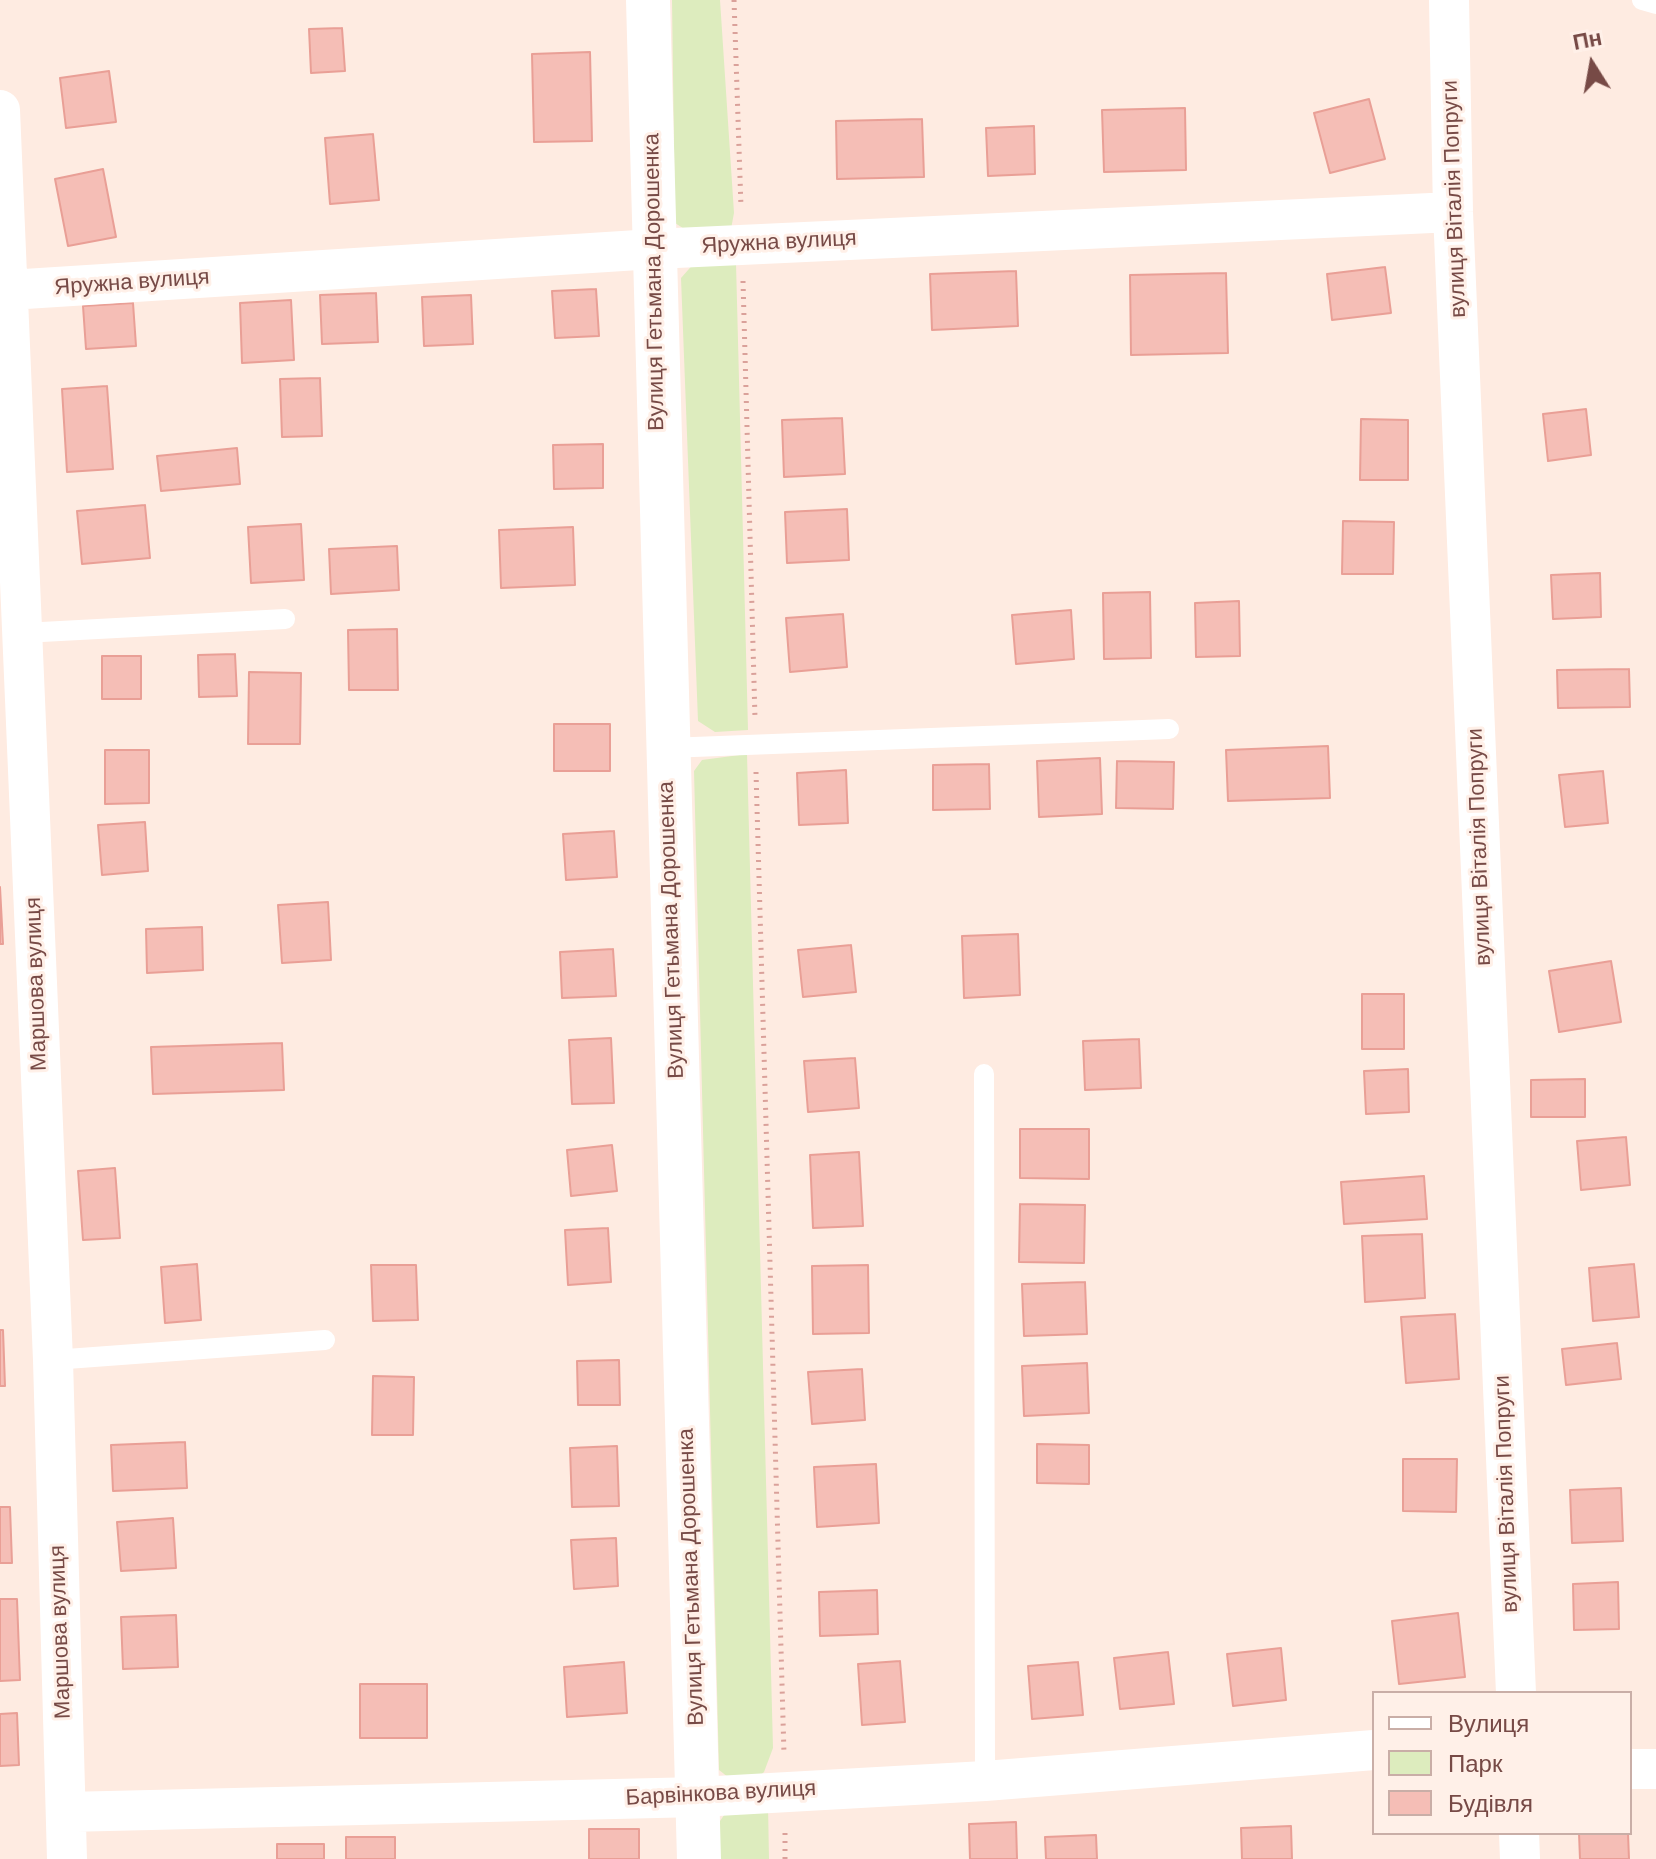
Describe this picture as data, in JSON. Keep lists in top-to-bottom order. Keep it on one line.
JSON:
{"streets":{"street":["вулиця Віталія Попруги","Яружна вулиця","Вулиця Гетьмана Дорошенка","Маршова вулиця","Барвінкова вулиця"]},"crossings":[["вулиця Віталія Попруги","Яружна вулиця"],["Яружна вулиця","Вулиця Гетьмана Дорошенка"],["Яружна вулиця","Маршова вулиця"],["Вулиця Гетьмана Дорошенка","Барвінкова вулиця"],["Маршова вулиця","Барвінкова вулиця"]],"legend":["Вулиця","Парк","Будівля"],"north":"top"}
